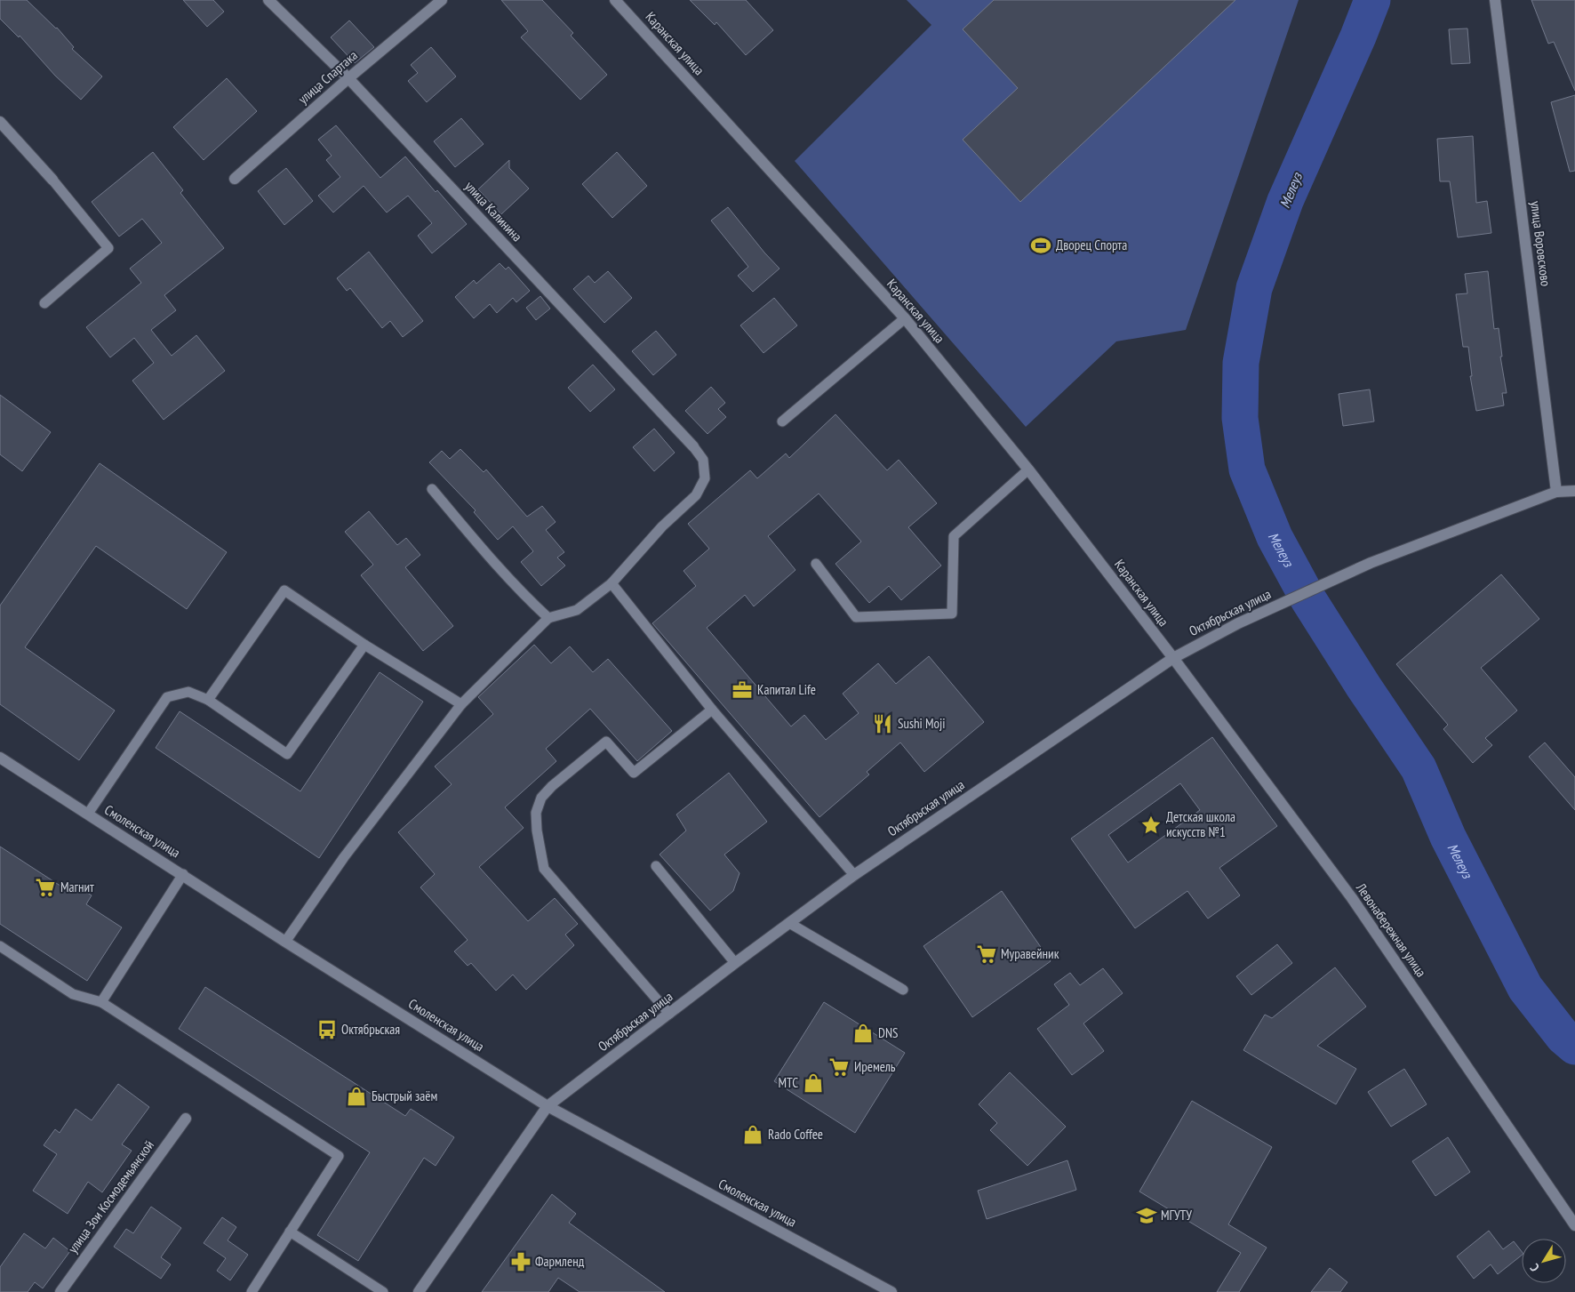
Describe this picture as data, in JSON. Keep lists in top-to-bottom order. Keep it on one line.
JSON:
{"streets":{"street":["Каранская улица","улица Спартака","улица Калинина","улица Воровсково","Октябрьская улица","Смоленская улица","Левонабережная улица","улица Зои Космодемьянской"]},"crossings":[["Каранская улица","Октябрьская улица"],["Каранская улица","Левонабережная улица"],["улица Спартака","улица Калинина"],["улица Воровсково","Октябрьская улица"],["Октябрьская улица","Смоленская улица"],["Октябрьская улица","Левонабережная улица"]],"water":["Мелеуз"],"places":{"sports":["Дворец Спорта"],"office":["Капитал Life"],"restaurant":["Sushi Moji"],"place":["Детская школа искусств №1"],"supermarket":["Магнит","Муравейник","Иремель"],"bus stop":["Октябрьская"],"shop":["DNS","МТС","Быстрый заём","Rado Coffee"],"school or university":["МГУТУ"],"pharmacy":["Фармленд"]},"north":"bottom left"}
